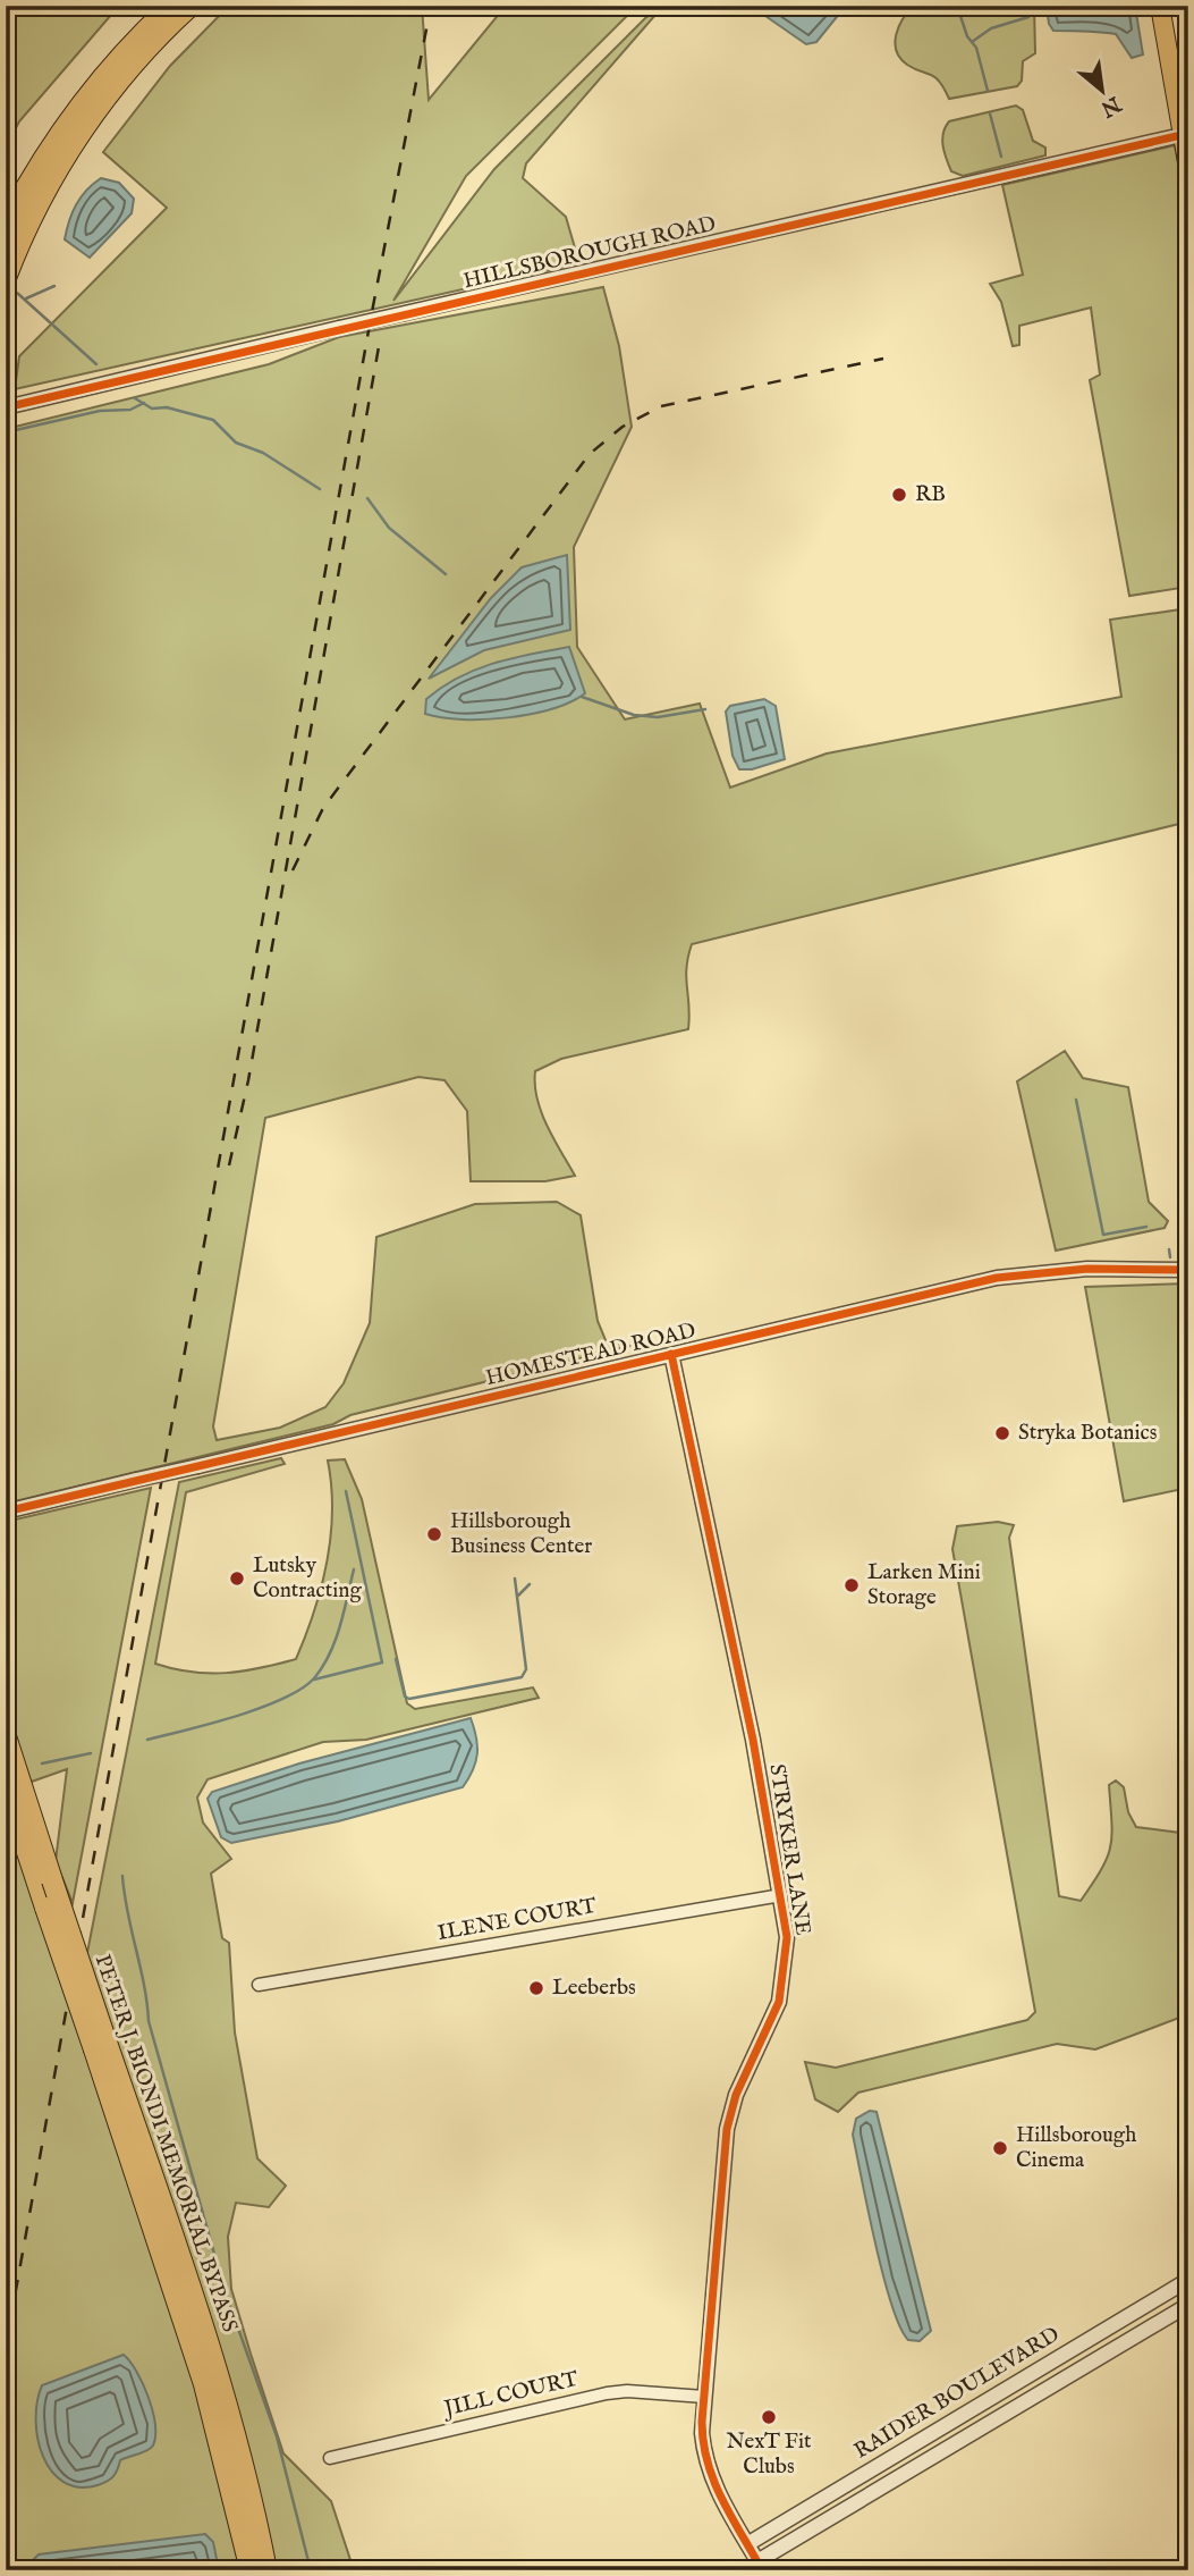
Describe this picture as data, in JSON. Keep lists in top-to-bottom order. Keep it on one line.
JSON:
{"streets":{"highway":["PETER J. BIONDI MEMORIAL BYPASS"],"street":["HILLSBOROUGH ROAD","HOMESTEAD ROAD","STRYKER LANE","ILENE COURT","RAIDER BOULEVARD","JILL COURT"]},"crossings":[["HOMESTEAD ROAD","STRYKER LANE"],["STRYKER LANE","ILENE COURT"],["STRYKER LANE","RAIDER BOULEVARD"],["STRYKER LANE","JILL COURT"]],"places":["RB","Stryka Botanics","Hillsborough Business Center","Lutsky Contracting","Larken Mini Storage","Leeberbs","Hillsborough Cinema","NexT Fit Clubs"],"north":"bottom right"}
